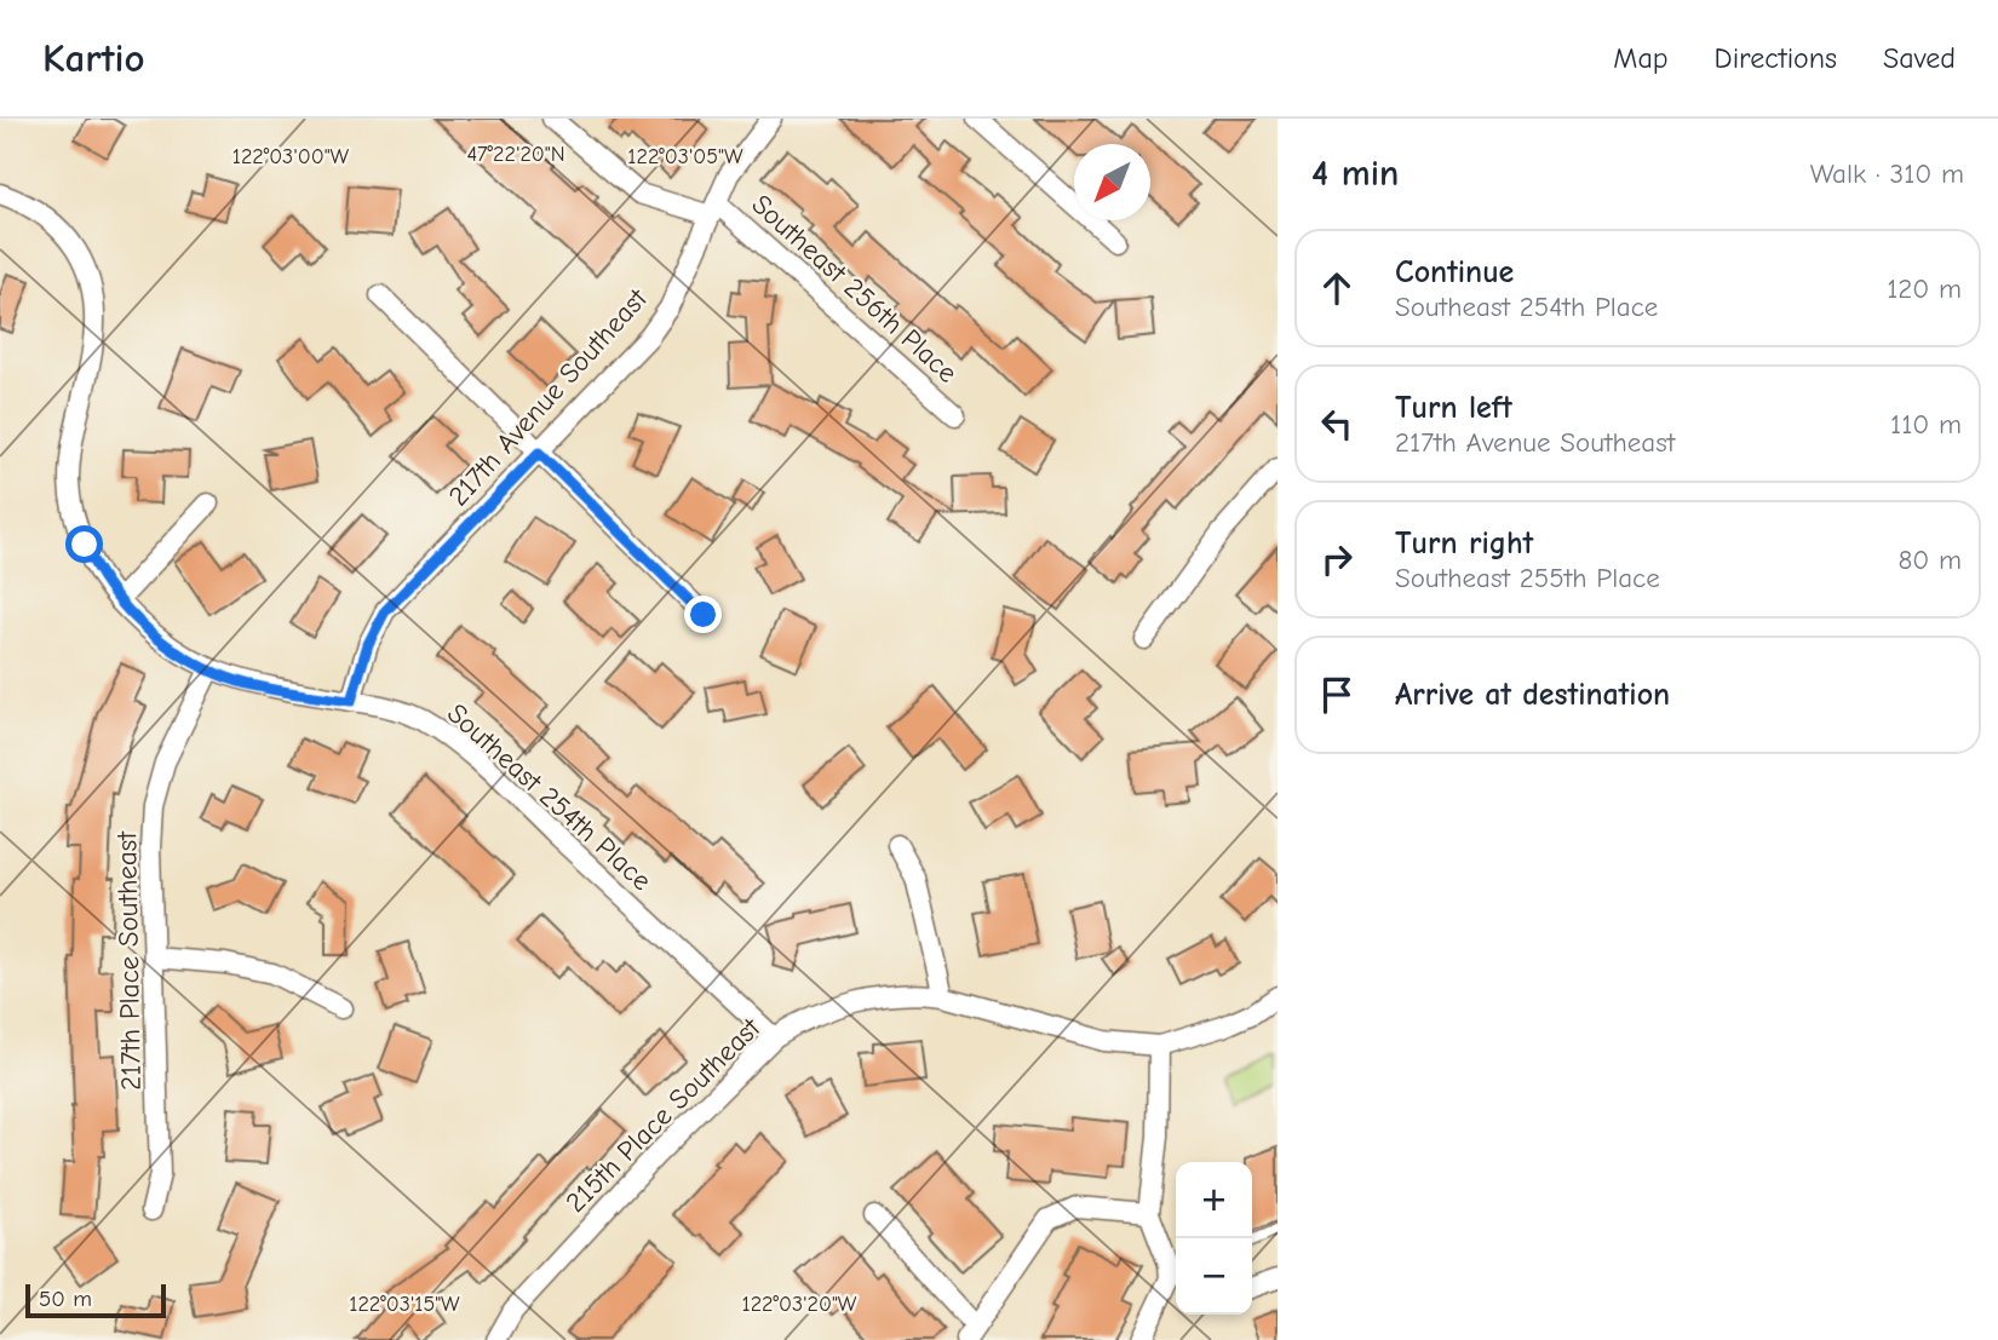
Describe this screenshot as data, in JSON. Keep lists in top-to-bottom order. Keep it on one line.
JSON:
{"streets":{"street":["Southeast 256th Place","217th Avenue Southeast","Southeast 254th Place","217th Place Southeast","215th Place Southeast"]},"crossings":[["Southeast 256th Place","217th Avenue Southeast"],["217th Avenue Southeast","Southeast 254th Place"],["Southeast 254th Place","217th Place Southeast"],["Southeast 254th Place","215th Place Southeast"]],"scale_bar":"50 m","north":"bottom left","page":{"header":"Kartio","nav":["Map","Directions","Saved"],"heading":["4 min","Walk · 310 m"],"list":[["Continue","Southeast 254th Place","120 m"],["Turn left","217th Avenue Southeast","110 m"],["Turn right","Southeast 255th Place","80 m"],"Arrive at destination"],"map_buttons":["+","−"],"scale":"50 m"},"coordinates":["47°22'20\"N","122°03'00\"W","122°03'05\"W","122°03'15\"W","122°03'20\"W"]}
